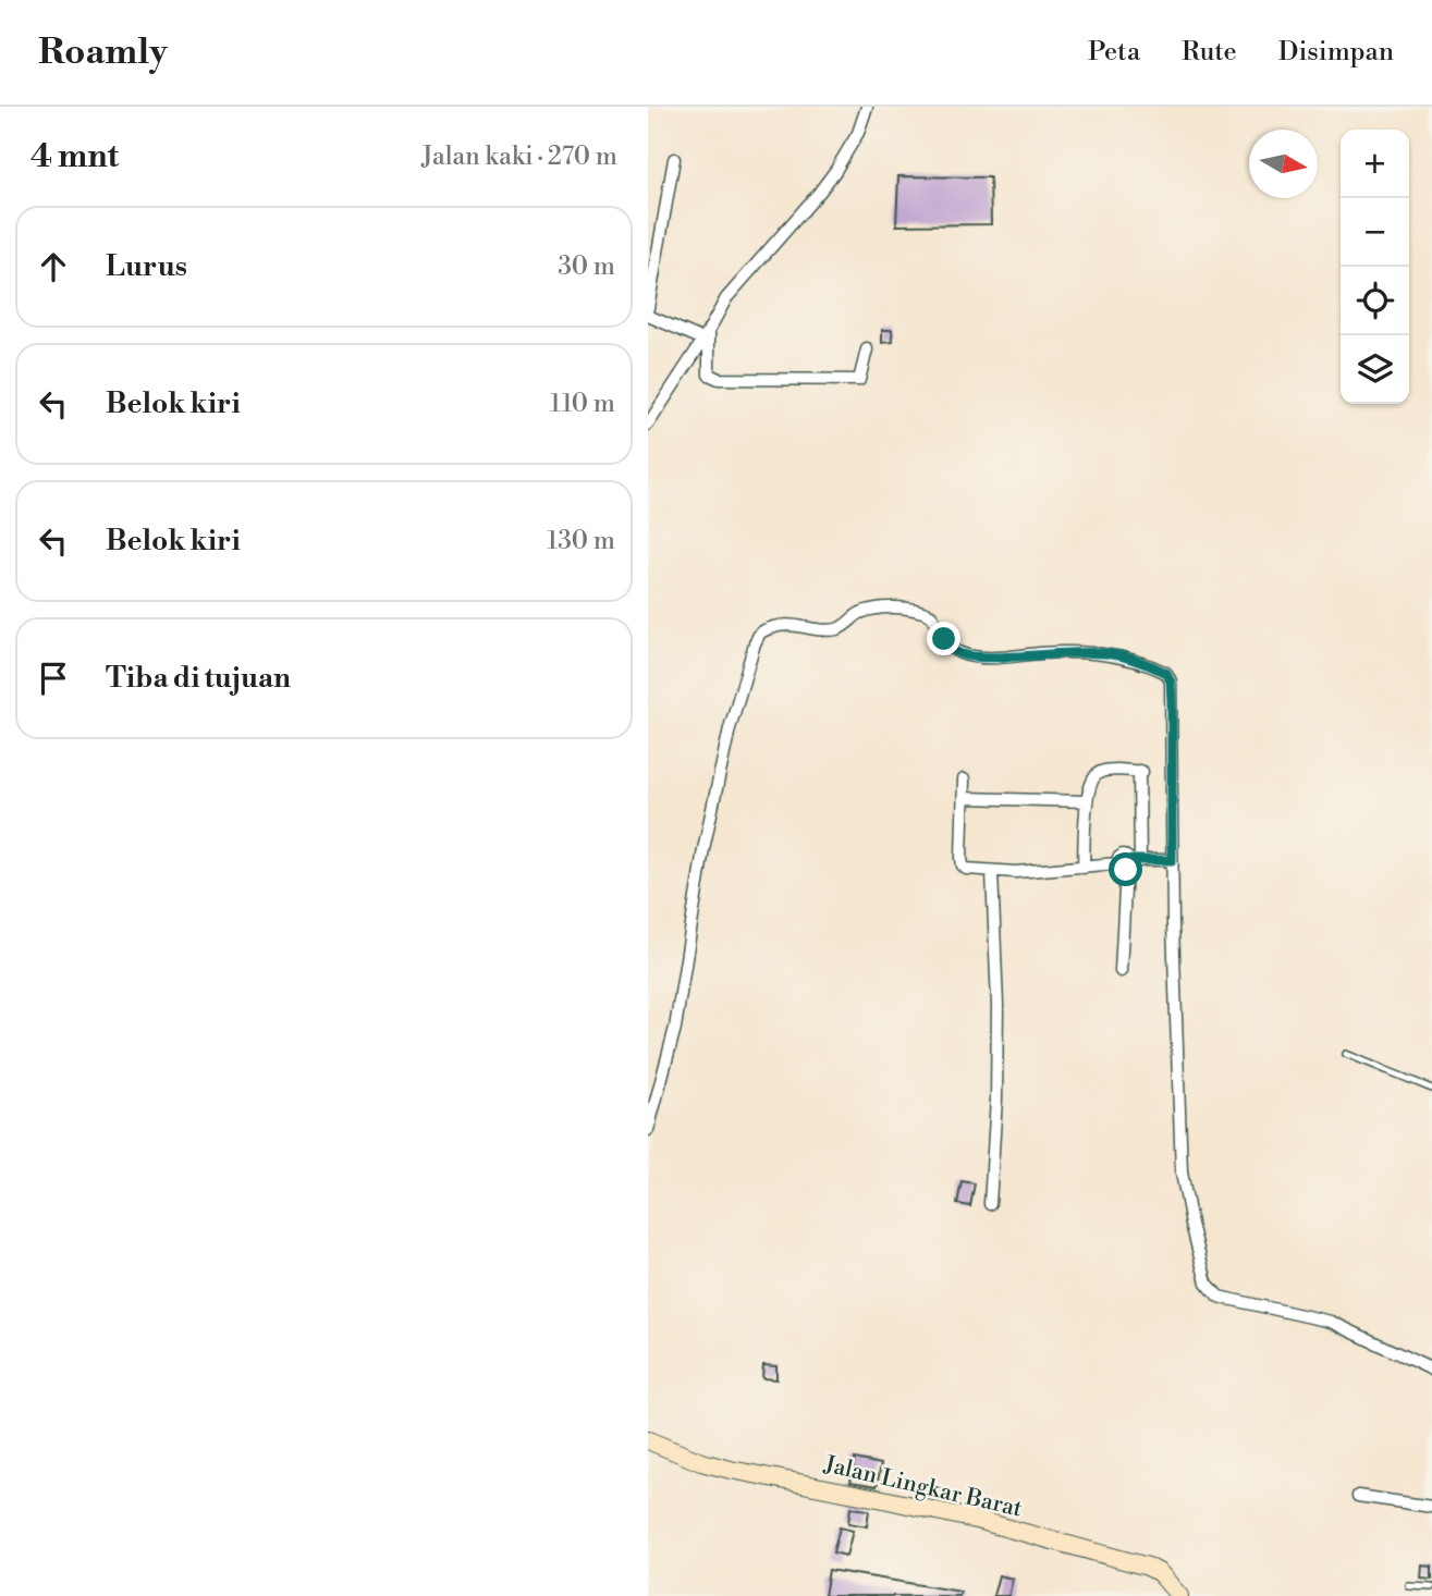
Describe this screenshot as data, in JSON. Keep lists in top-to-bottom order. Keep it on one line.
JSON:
{"streets":{"street":["Jalan Lingkar Barat"]},"north":"right","page":{"header":"Roamly","nav":["Peta","Rute","Disimpan"],"heading":["4 mnt","Jalan kaki · 270 m"],"map_buttons":["+","−"],"list":[["Lurus","30 m"],["Belok kiri","110 m"],["Belok kiri","130 m"],"Tiba di tujuan"]}}
